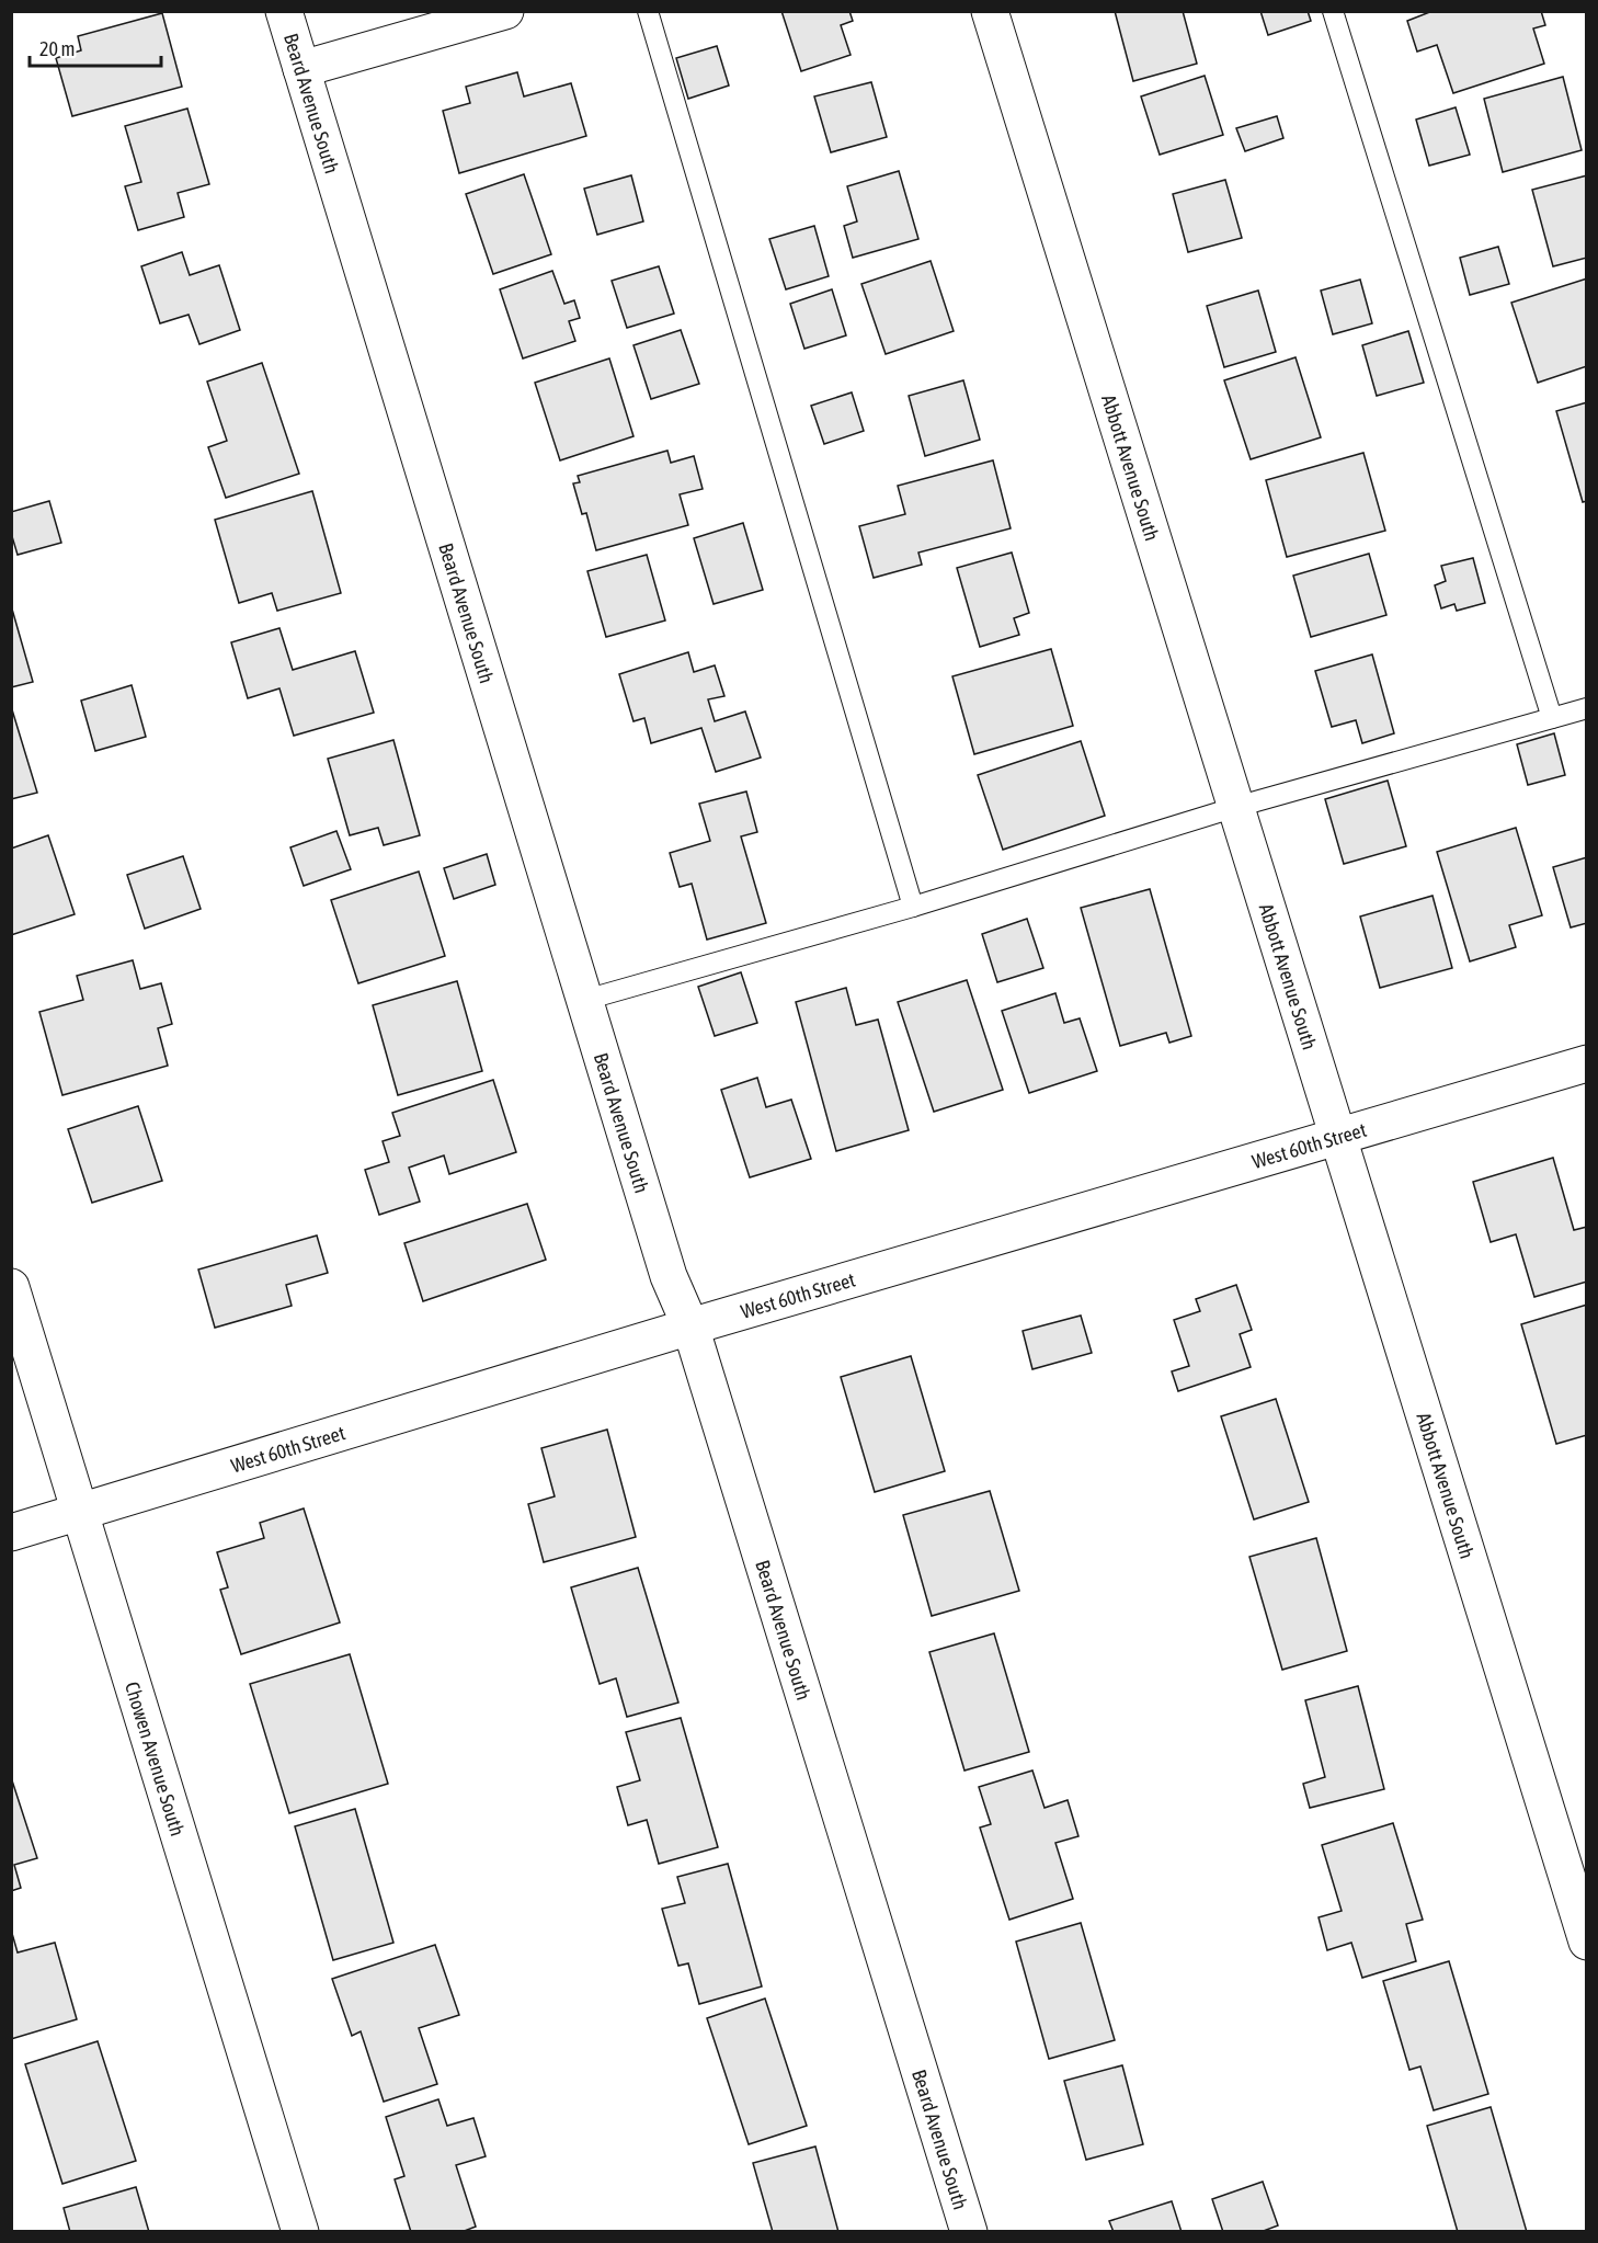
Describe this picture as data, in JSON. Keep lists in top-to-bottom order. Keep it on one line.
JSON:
{"streets":{"street":["Beard Avenue South","Abbott Avenue South","West 60th Street","Chowen Avenue South"]},"crossings":[["Beard Avenue South","West 60th Street"],["Abbott Avenue South","West 60th Street"],["West 60th Street","Chowen Avenue South"]],"scale_bar":"20 m"}
